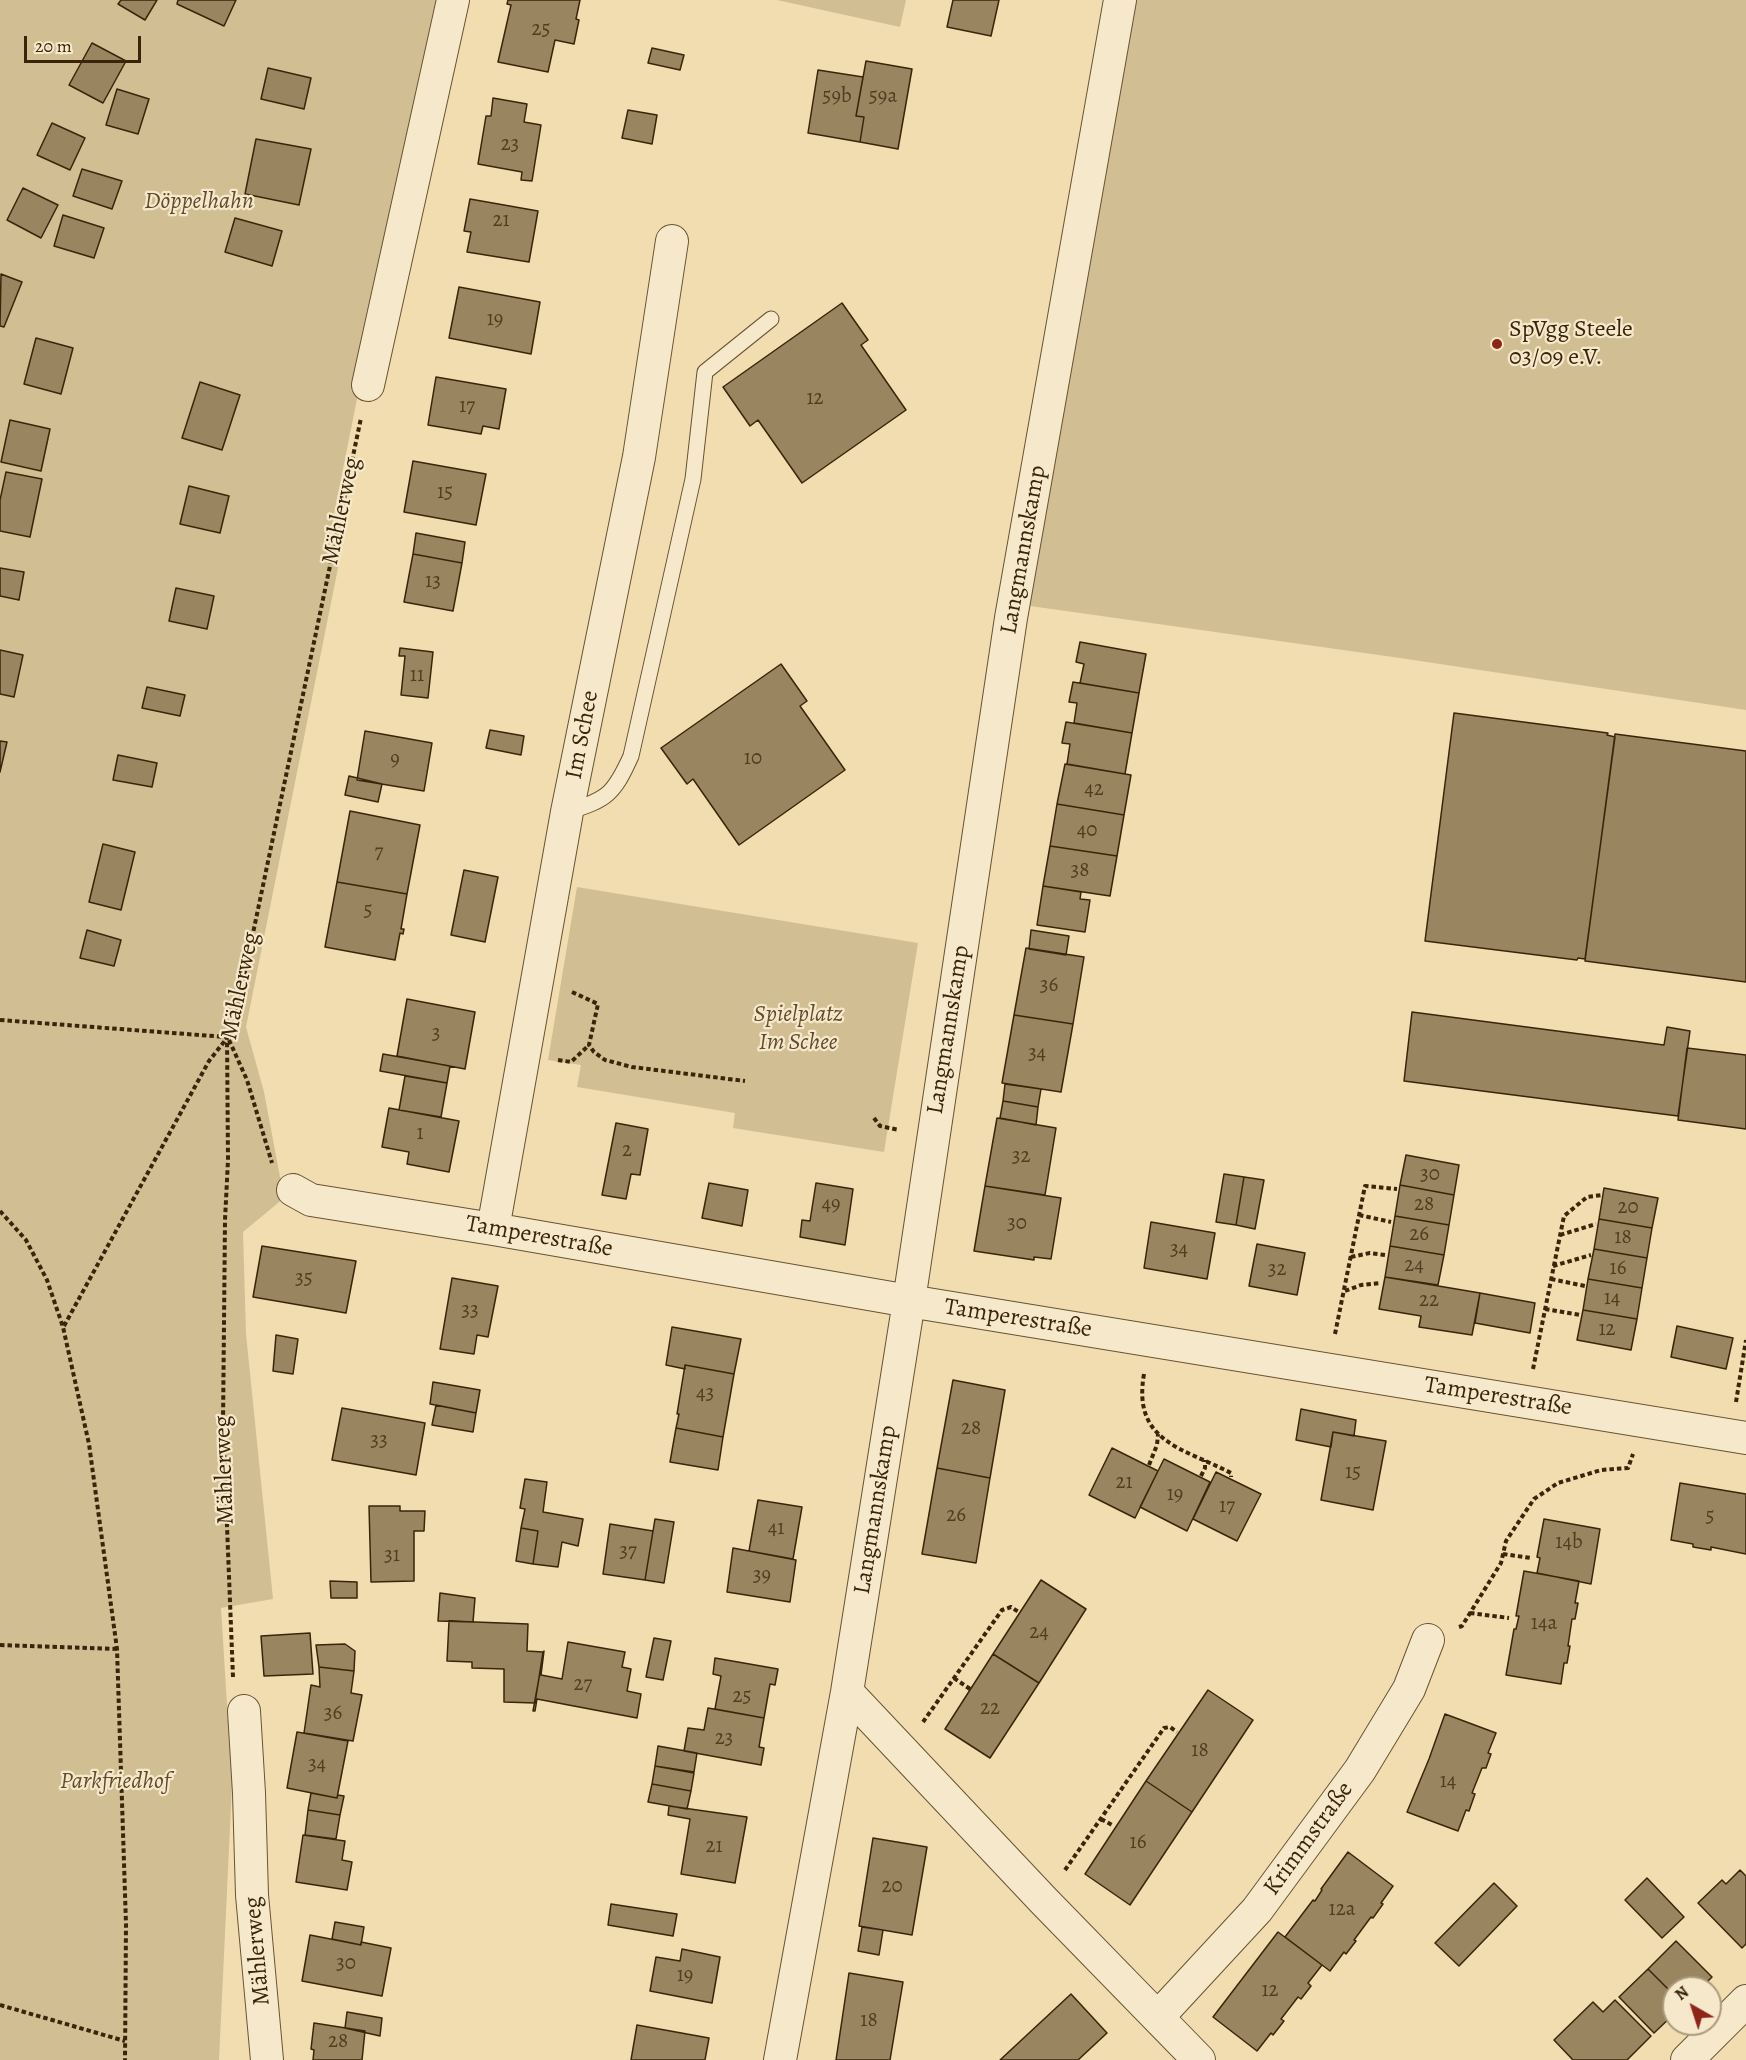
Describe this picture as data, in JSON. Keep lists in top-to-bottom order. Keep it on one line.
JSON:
{"streets":{"street":["Mählerweg","Langmannskamp","Im Schee","Tamperestraße","Krimmstraße"]},"crossings":[["Langmannskamp","Tamperestraße"],["Im Schee","Tamperestraße"]],"parks":["Döppelhahn","Spielplatz Im Schee","Parkfriedhof"],"places":["SpVgg Steele 03/09 e.V."],"house_numbers":["25","59b","59a","23","21","19","12","17","15","13","11","10","9","42","40","7","38","5","36","3","34","1","2","32","30","49","28","20","30","26","18","34","24","16","32","35","14","22","33","12","43","28","33","15","21","19","17","26","5","41","14b","37","31","39","14a","24","27","25","22","36","23","18","34","14","16","21","20","12a","30","19","12","18","28"],"scale_bar":"20 m","north":"top left"}
